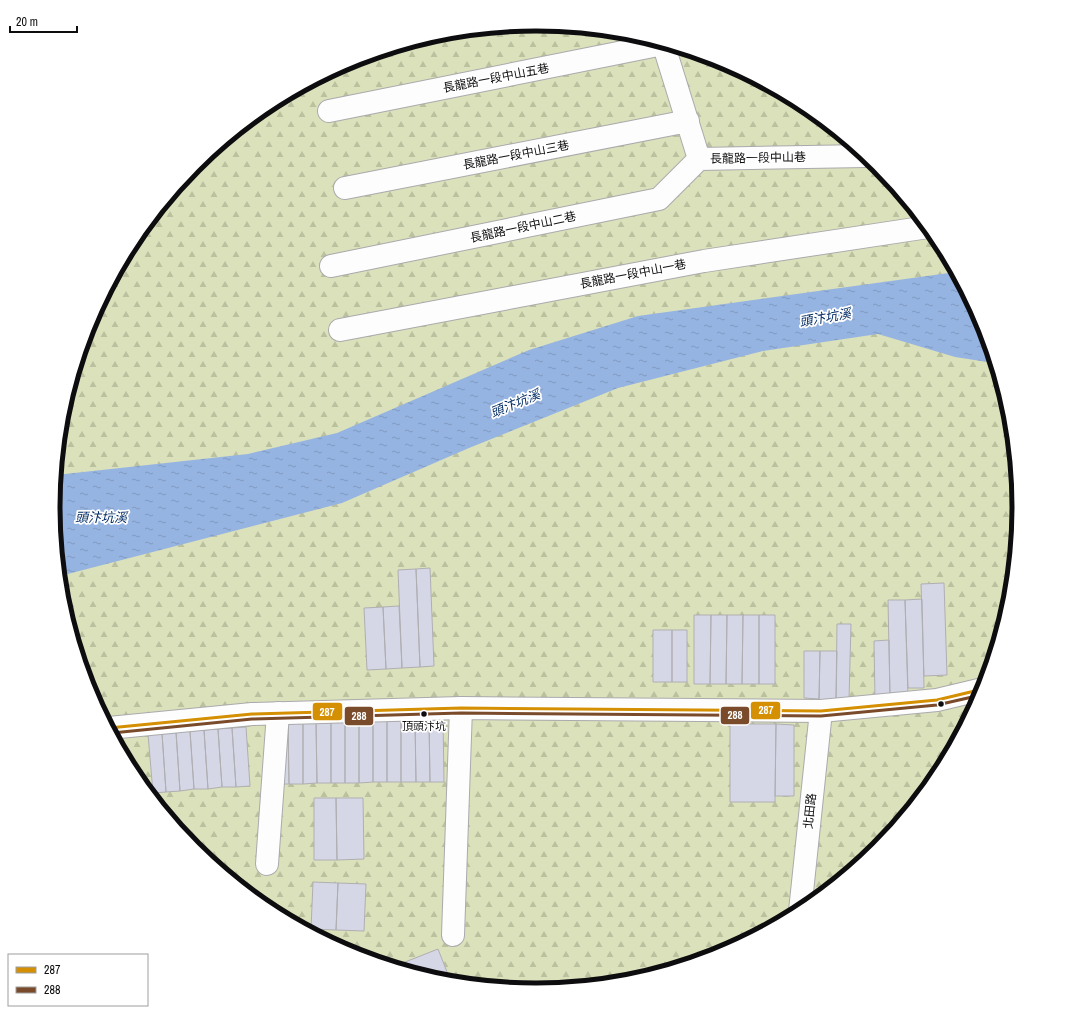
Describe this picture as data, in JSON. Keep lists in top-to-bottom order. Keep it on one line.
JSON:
{"streets":{"main road":["長龍路一段中山五巷","長龍路一段中山三巷","長龍路一段中山巷","長龍路一段中山二巷","長龍路一段中山一巷","北田路"]},"crossings":[["長龍路一段中山三巷","長龍路一段中山巷"],["長龍路一段中山巷","長龍路一段中山二巷"]],"water":["頭汴坑溪"],"places":["頂頭汴坑"],"lines":["transit line 287","transit line 288"],"legend":["287","288"],"scale_bar":"20 m"}
